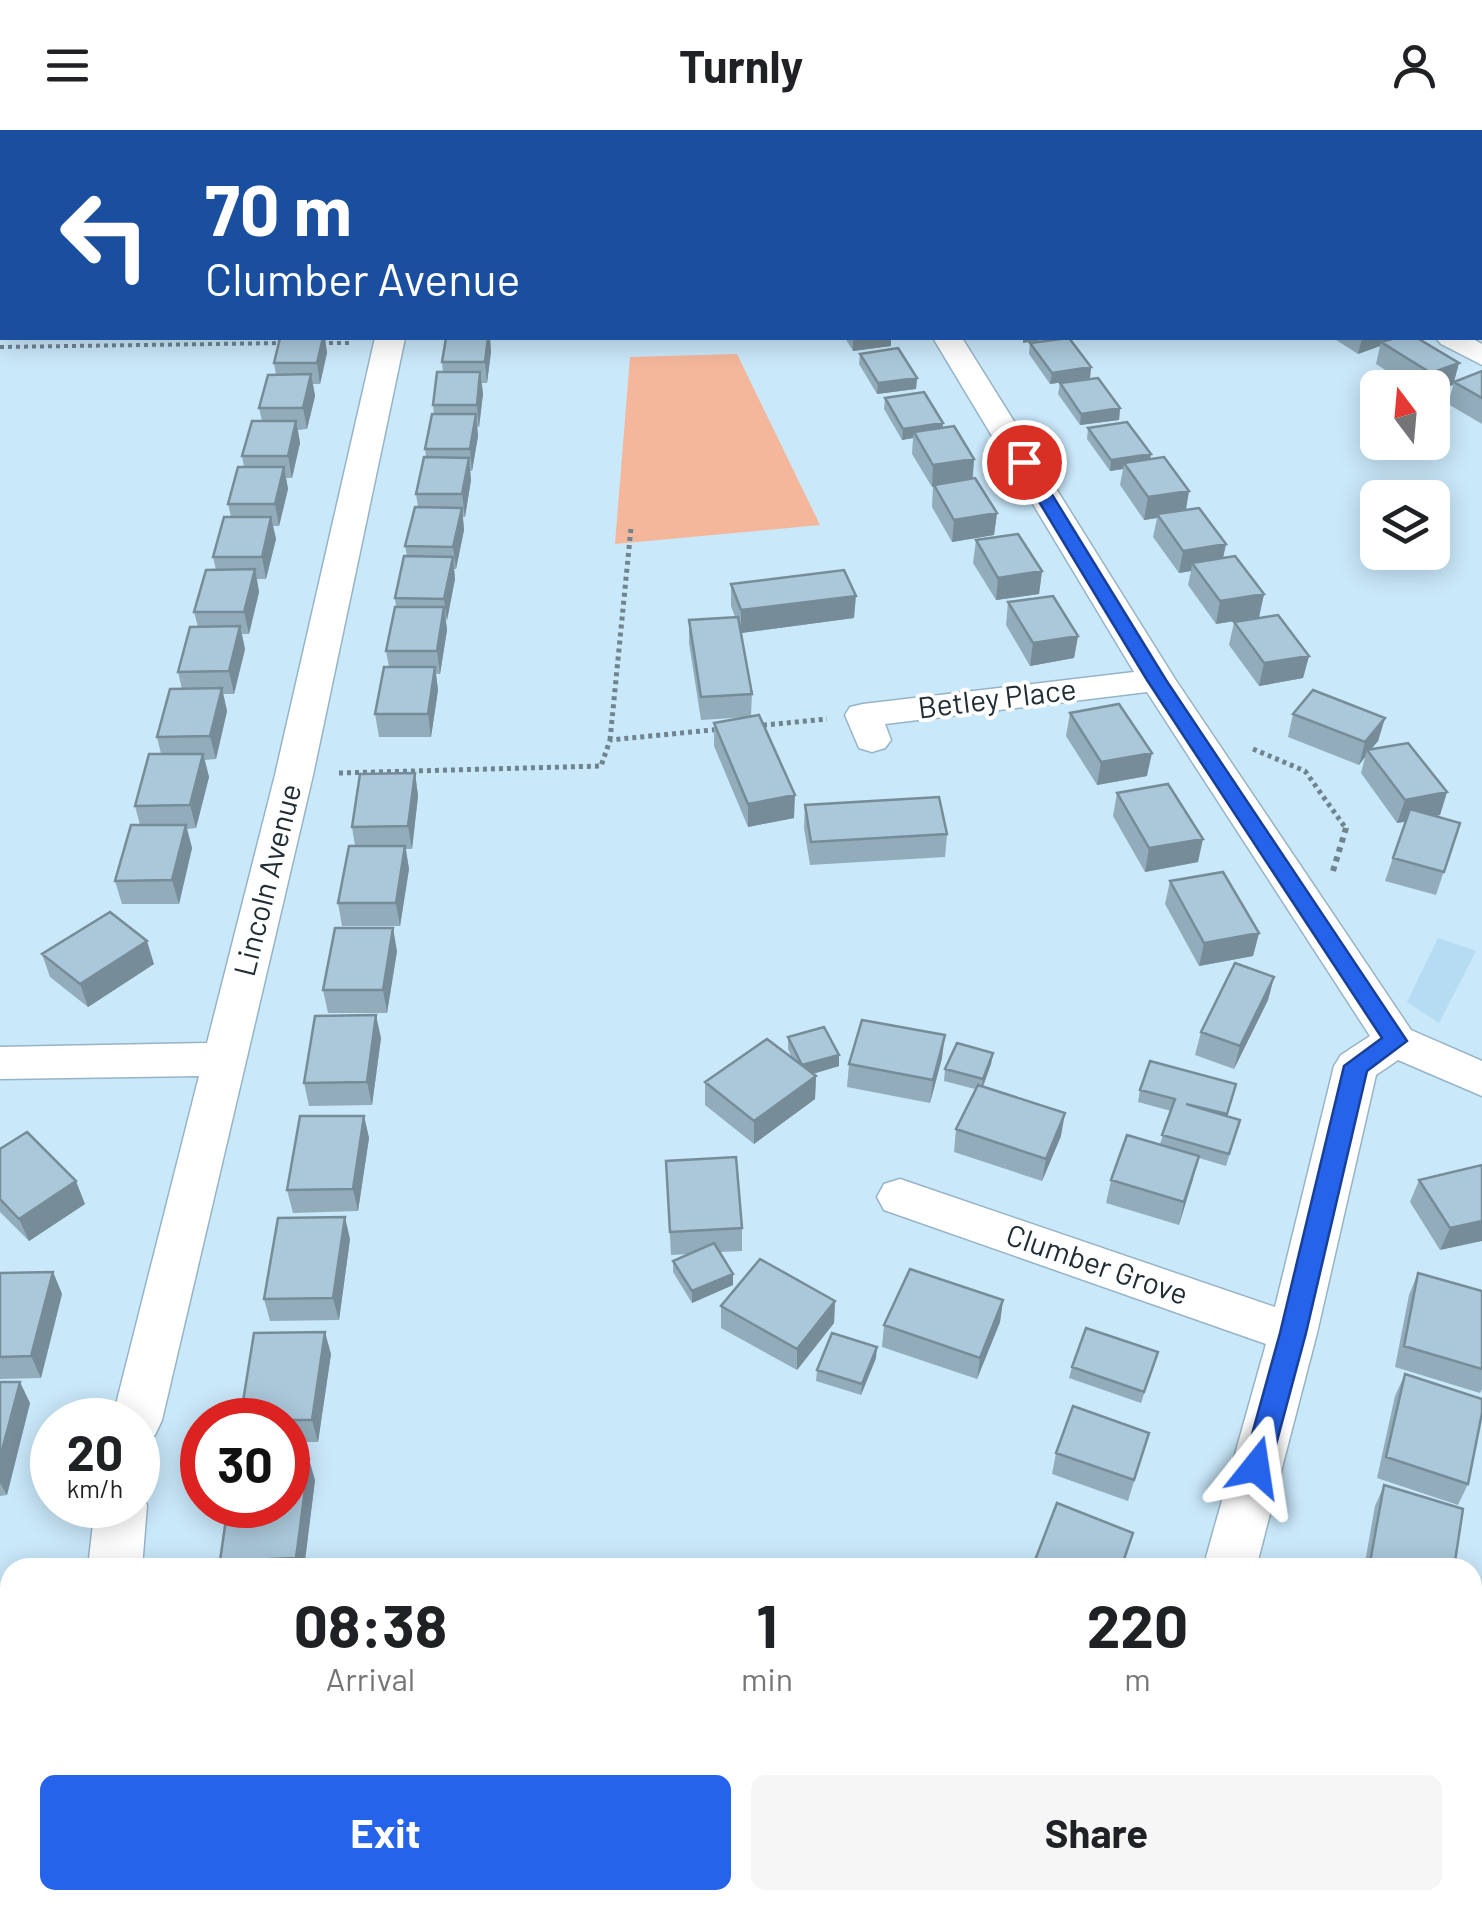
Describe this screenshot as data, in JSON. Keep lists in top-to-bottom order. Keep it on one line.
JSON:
{"streets":{"street":["Betley Place","Lincoln Avenue","Clumber Grove"]},"north":"top","page":{"header":"Turnly","turn":["70 m","Clumber Avenue"],"speed":"20 km/h","limit":"30","eta":["08:38","Arrival","1","min","220","m"],"buttons":["Exit","Share"]}}
